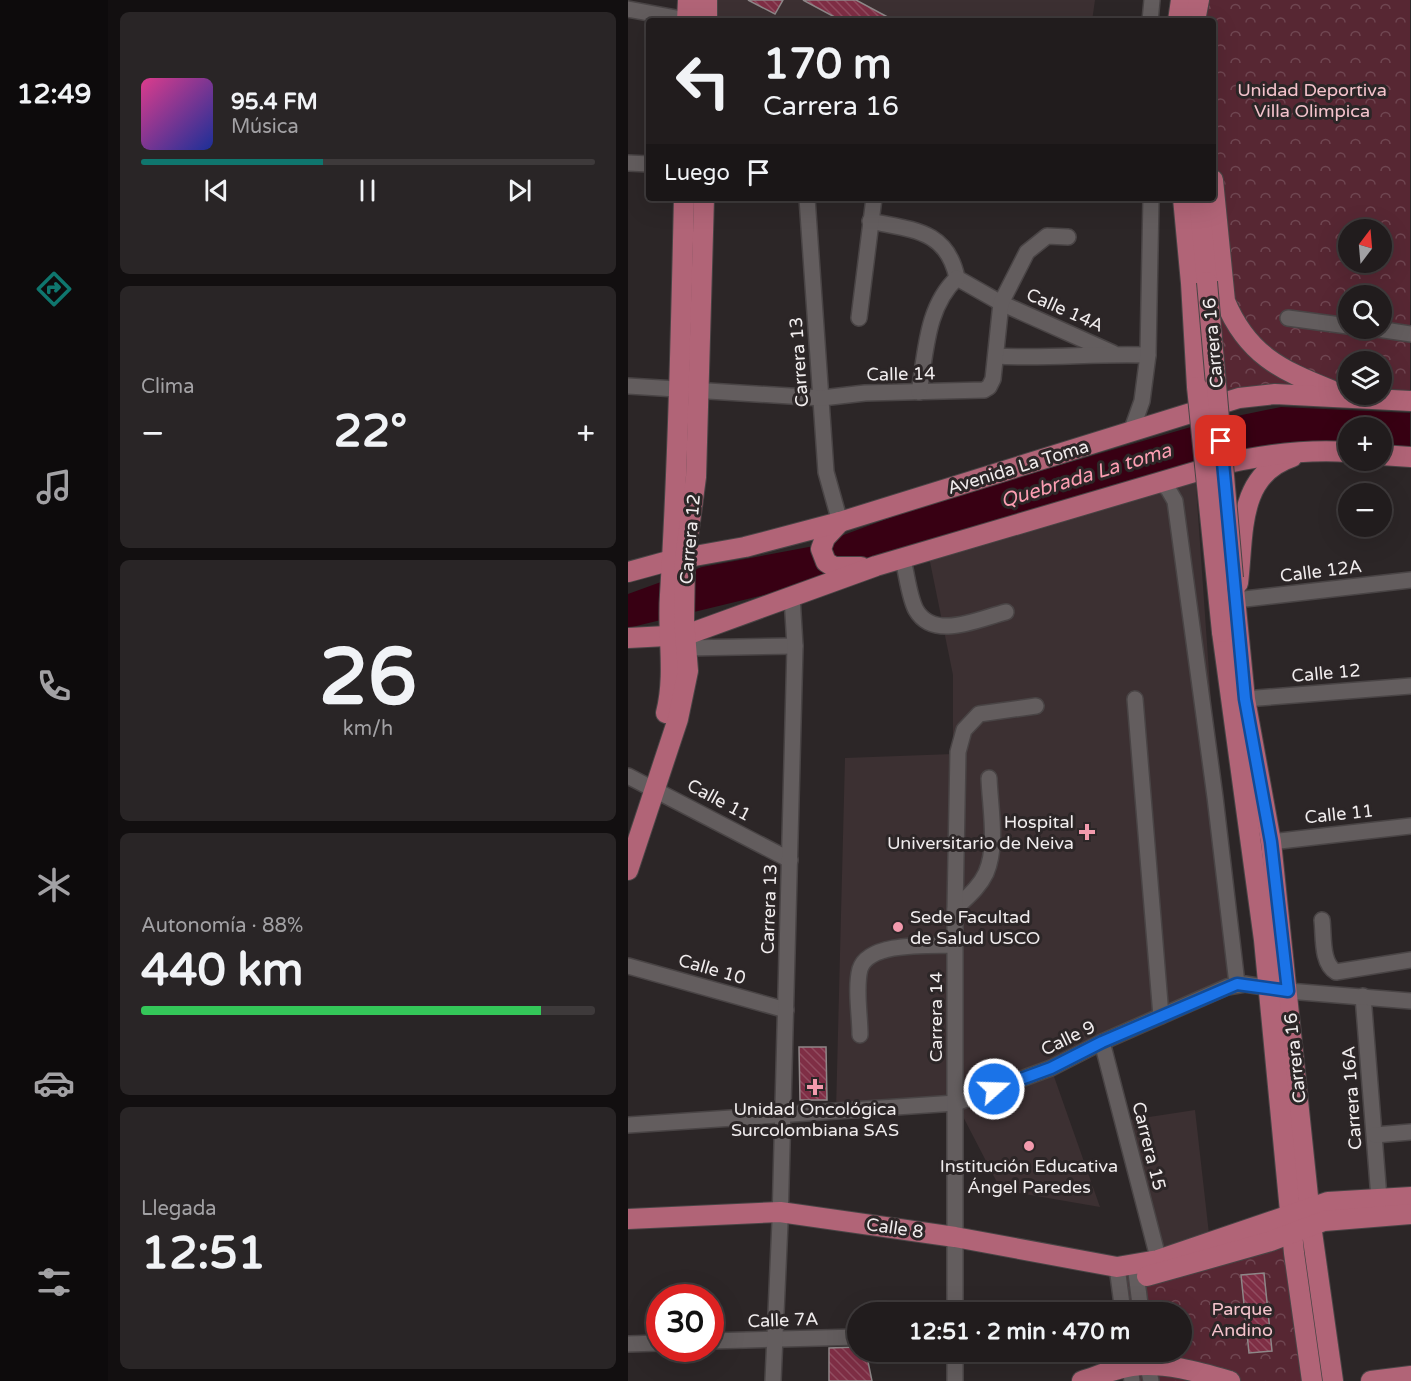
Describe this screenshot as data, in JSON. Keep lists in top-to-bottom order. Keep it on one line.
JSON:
{"streets":{"main road":["Carrera 16","Avenida La Toma","Carrera 12","Calle 8"],"street":["Calle 14A","Carrera 13","Calle 14","Calle 12A","Calle 12","Calle 11","Calle 10","Carrera 14","Calle 9","Carrera 16A","Carrera 15","Calle 7A"]},"crossings":[["Calle 14A","Calle 14"],["Carrera 16","Calle 12A"],["Carrera 16","Calle 12"],["Carrera 16","Calle 11"],["Carrera 16","Calle 9"],["Carrera 16","Calle 8"],["Carrera 13","Calle 14"],["Carrera 13","Avenida La Toma"],["Carrera 13","Calle 11"],["Carrera 13","Calle 10"],["Carrera 13","Calle 9"],["Carrera 13","Calle 8"],["Carrera 13","Calle 7A"],["Calle 14","Carrera 12"],["Avenida La Toma","Carrera 12"],["Carrera 12","Calle 11"],["Carrera 14","Calle 9"],["Carrera 14","Calle 8"],["Calle 9","Carrera 16A"],["Calle 9","Carrera 15"],["Carrera 15","Calle 8"]],"water":["Quebrada La toma"],"parks":["Unidad Deportiva Villa Olimpica","Parque Andino"],"places":{"health":["Hospital Universitario de Neiva","Unidad Oncológica Surcolombiana SAS"],"other":["Sede Facultad de Salud USCO","Institución Educativa Ángel Paredes"]},"north":"top","page":{"tabs":"12:49","turn":["170 m","Carrera 16"],"song":["95.4 FM","Música"],"then":"Luego","map_buttons":["+","−"],"tile":["Clima",["26","km/h"],["Autonomía · 88%","440 km"],["Llegada","12:51"]],"heat":["−","22°","+"],"limit":"30","trip":"12:51 · 2 min · 470 m"}}
